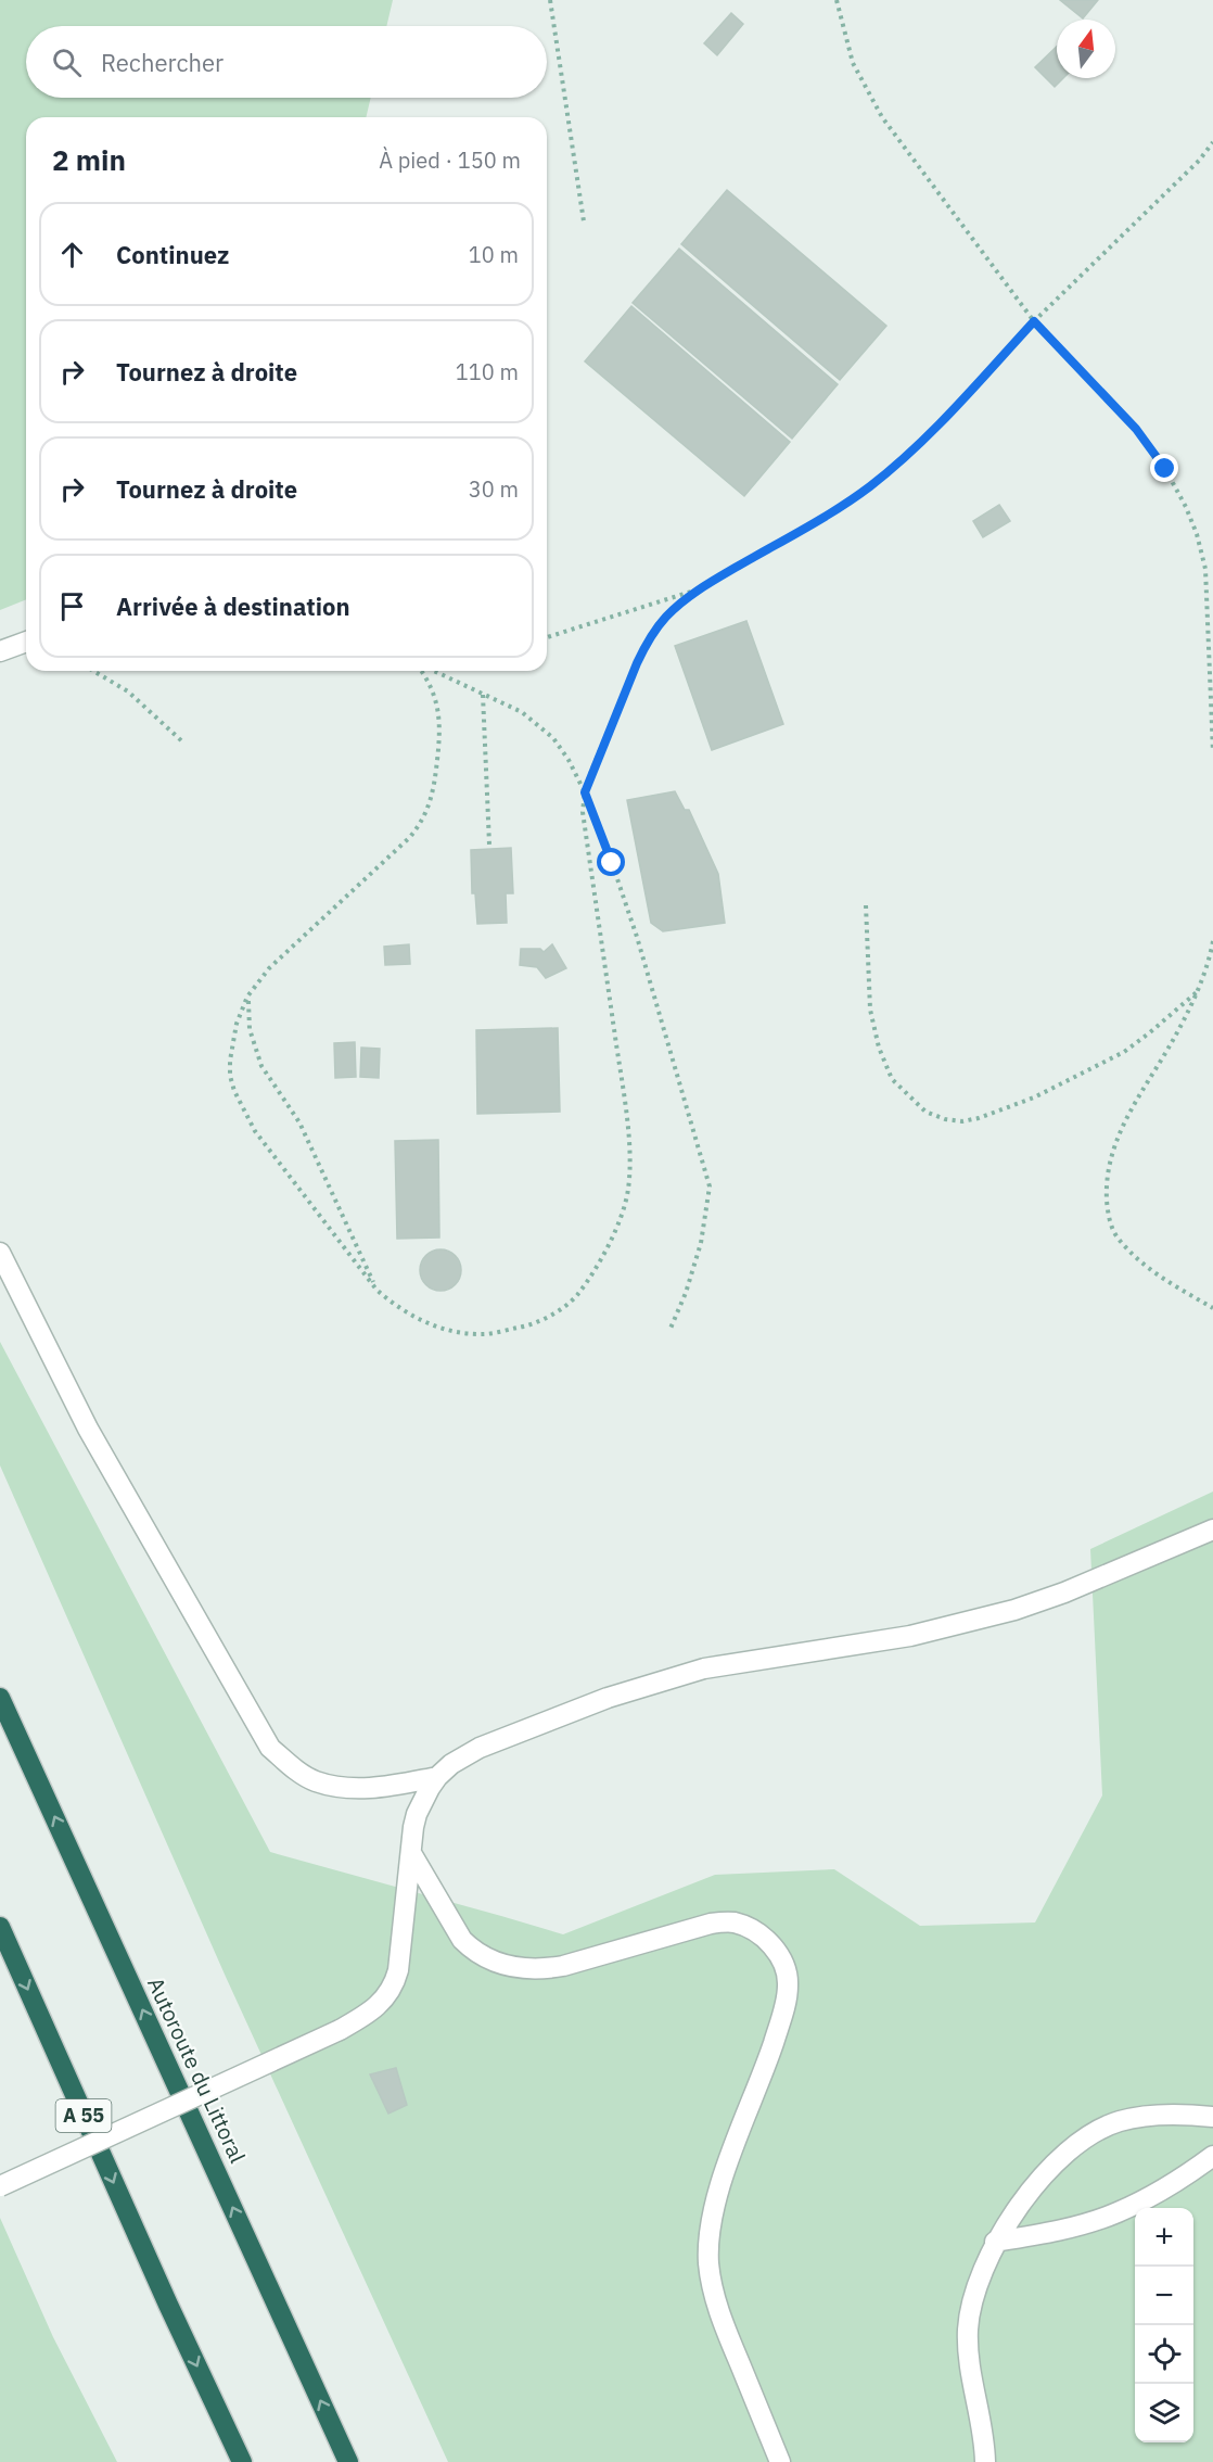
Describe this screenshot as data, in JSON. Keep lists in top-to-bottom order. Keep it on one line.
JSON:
{"streets":{"highway":["Autoroute du Littoral","A 55"]},"north":"top","page":{"search":"Rechercher","heading":["2 min","À pied · 150 m"],"list":[["Continuez","10 m"],["Tournez à droite","110 m"],["Tournez à droite","30 m"],"Arrivée à destination"],"map_buttons":["+","−"]}}
